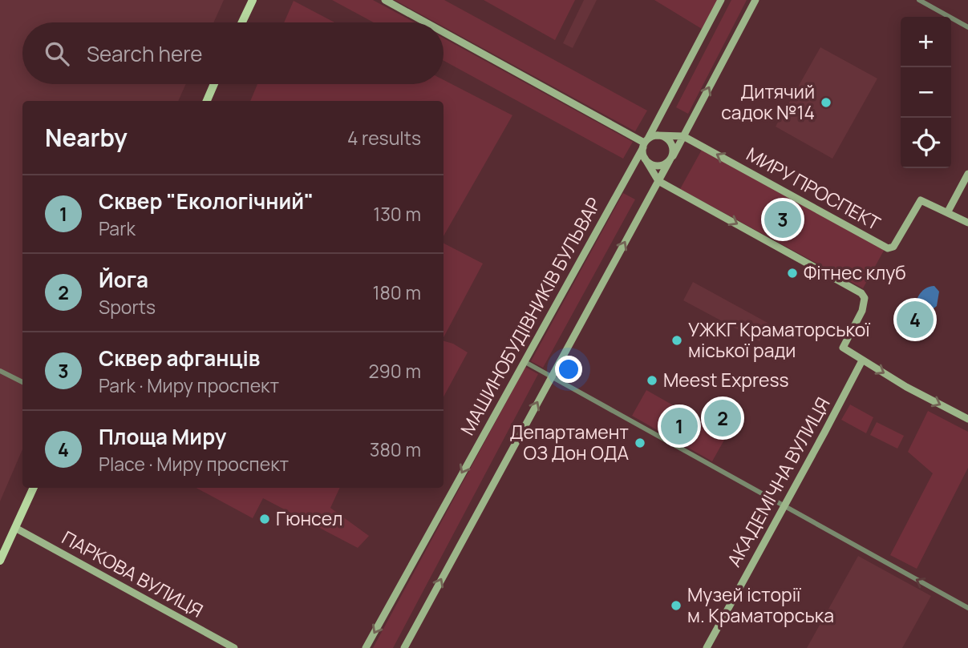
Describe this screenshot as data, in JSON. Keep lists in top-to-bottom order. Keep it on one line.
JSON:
{"streets":{"street":["МИРУ ПРОСПЕКТ","МАШИНОБУДІВНИКІВ БУЛЬВАР","АКАДЕМІЧНА ВУЛИЦЯ","ПАРКОВА ВУЛИЦЯ"]},"crossings":[["МИРУ ПРОСПЕКТ","МАШИНОБУДІВНИКІВ БУЛЬВАР"]],"one_way":["МИРУ ПРОСПЕКТ"],"places":["Дитячий садок №14","Фітнес клуб","УЖКГ Краматорської міської ради","Meest Express","Департамент ОЗ Дон ОДА","Гюнсел","Музей історії м. Краматорська"],"page":{"map_buttons":["+","−"],"search":"Search here","heading":["Nearby","4 results"],"list":[{"mark":"1","name":"Сквер \"Екологічний\"","note":"Park","value":"130 m"},{"mark":"2","name":"Йога","note":"Sports","value":"180 m"},{"mark":"3","name":"Сквер афганців","note":"Park · Миру проспект","value":"290 m"},{"mark":"4","name":"Площа Миру","note":"Place · Миру проспект","value":"380 m"}],"pins":["3","4","2","1"]}}
